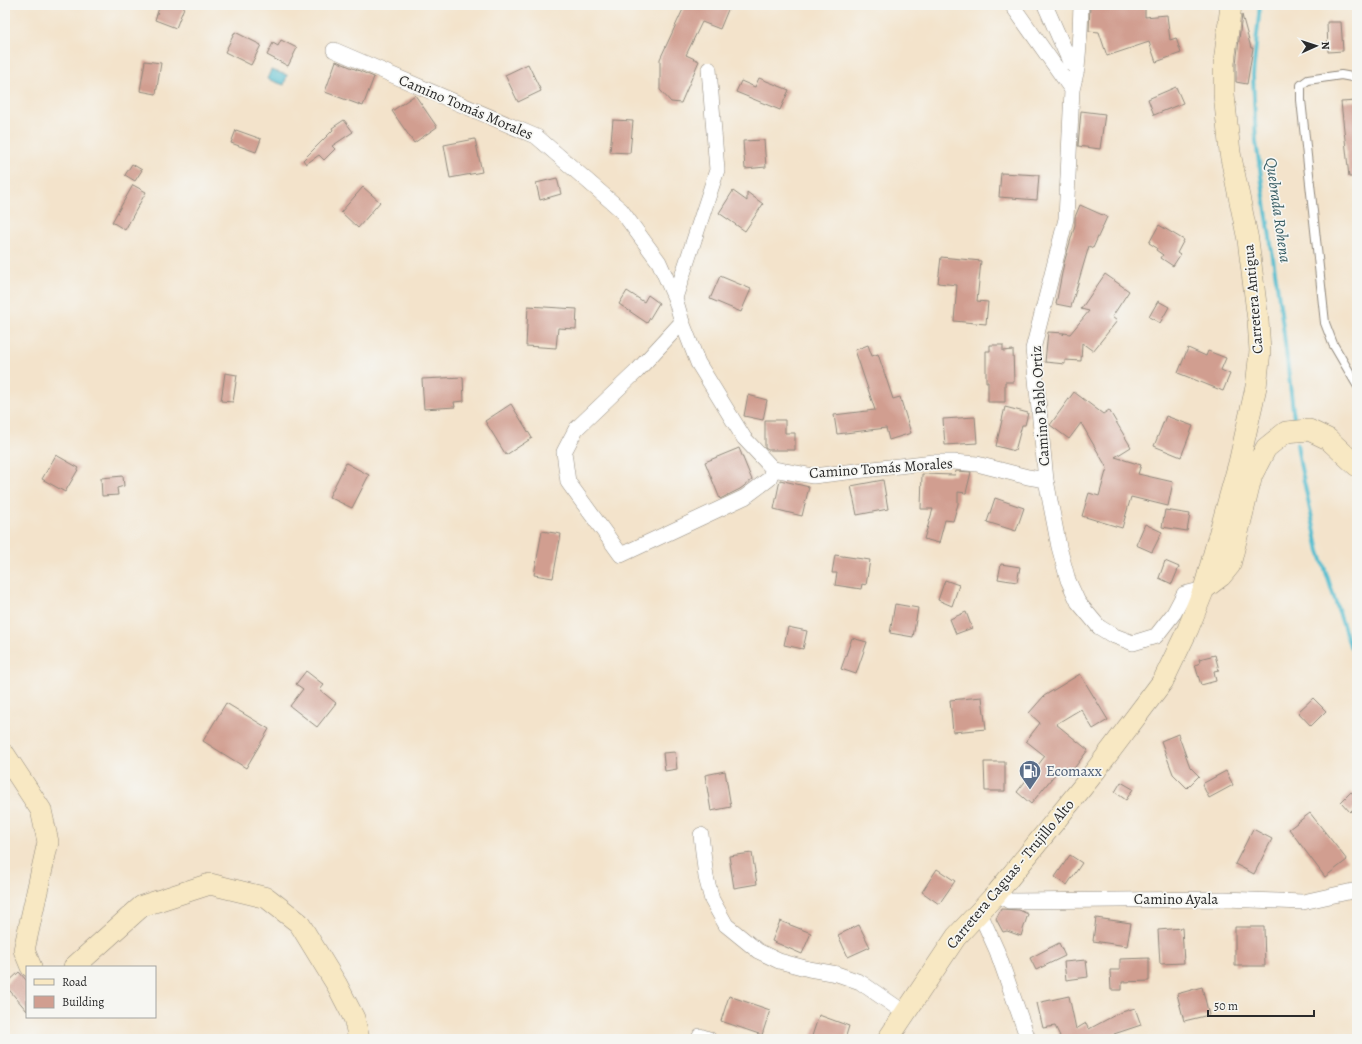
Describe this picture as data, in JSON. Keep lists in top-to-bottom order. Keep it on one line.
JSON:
{"streets":{"street":["Camino Tomás Morales","Carretera Antigua","Camino Pablo Ortiz","Carretera Caguas - Trujillo Alto","Camino Ayala"]},"crossings":[["Camino Tomás Morales","Camino Pablo Ortiz"],["Carretera Antigua","Camino Pablo Ortiz"],["Carretera Antigua","Carretera Caguas - Trujillo Alto"],["Camino Pablo Ortiz","Carretera Caguas - Trujillo Alto"],["Carretera Caguas - Trujillo Alto","Camino Ayala"]],"water":["Quebrada Rohena"],"places":{"fuel station":["Ecomaxx"]},"legend":["Road","Building"],"scale_bar":"50 m","north":"right"}
